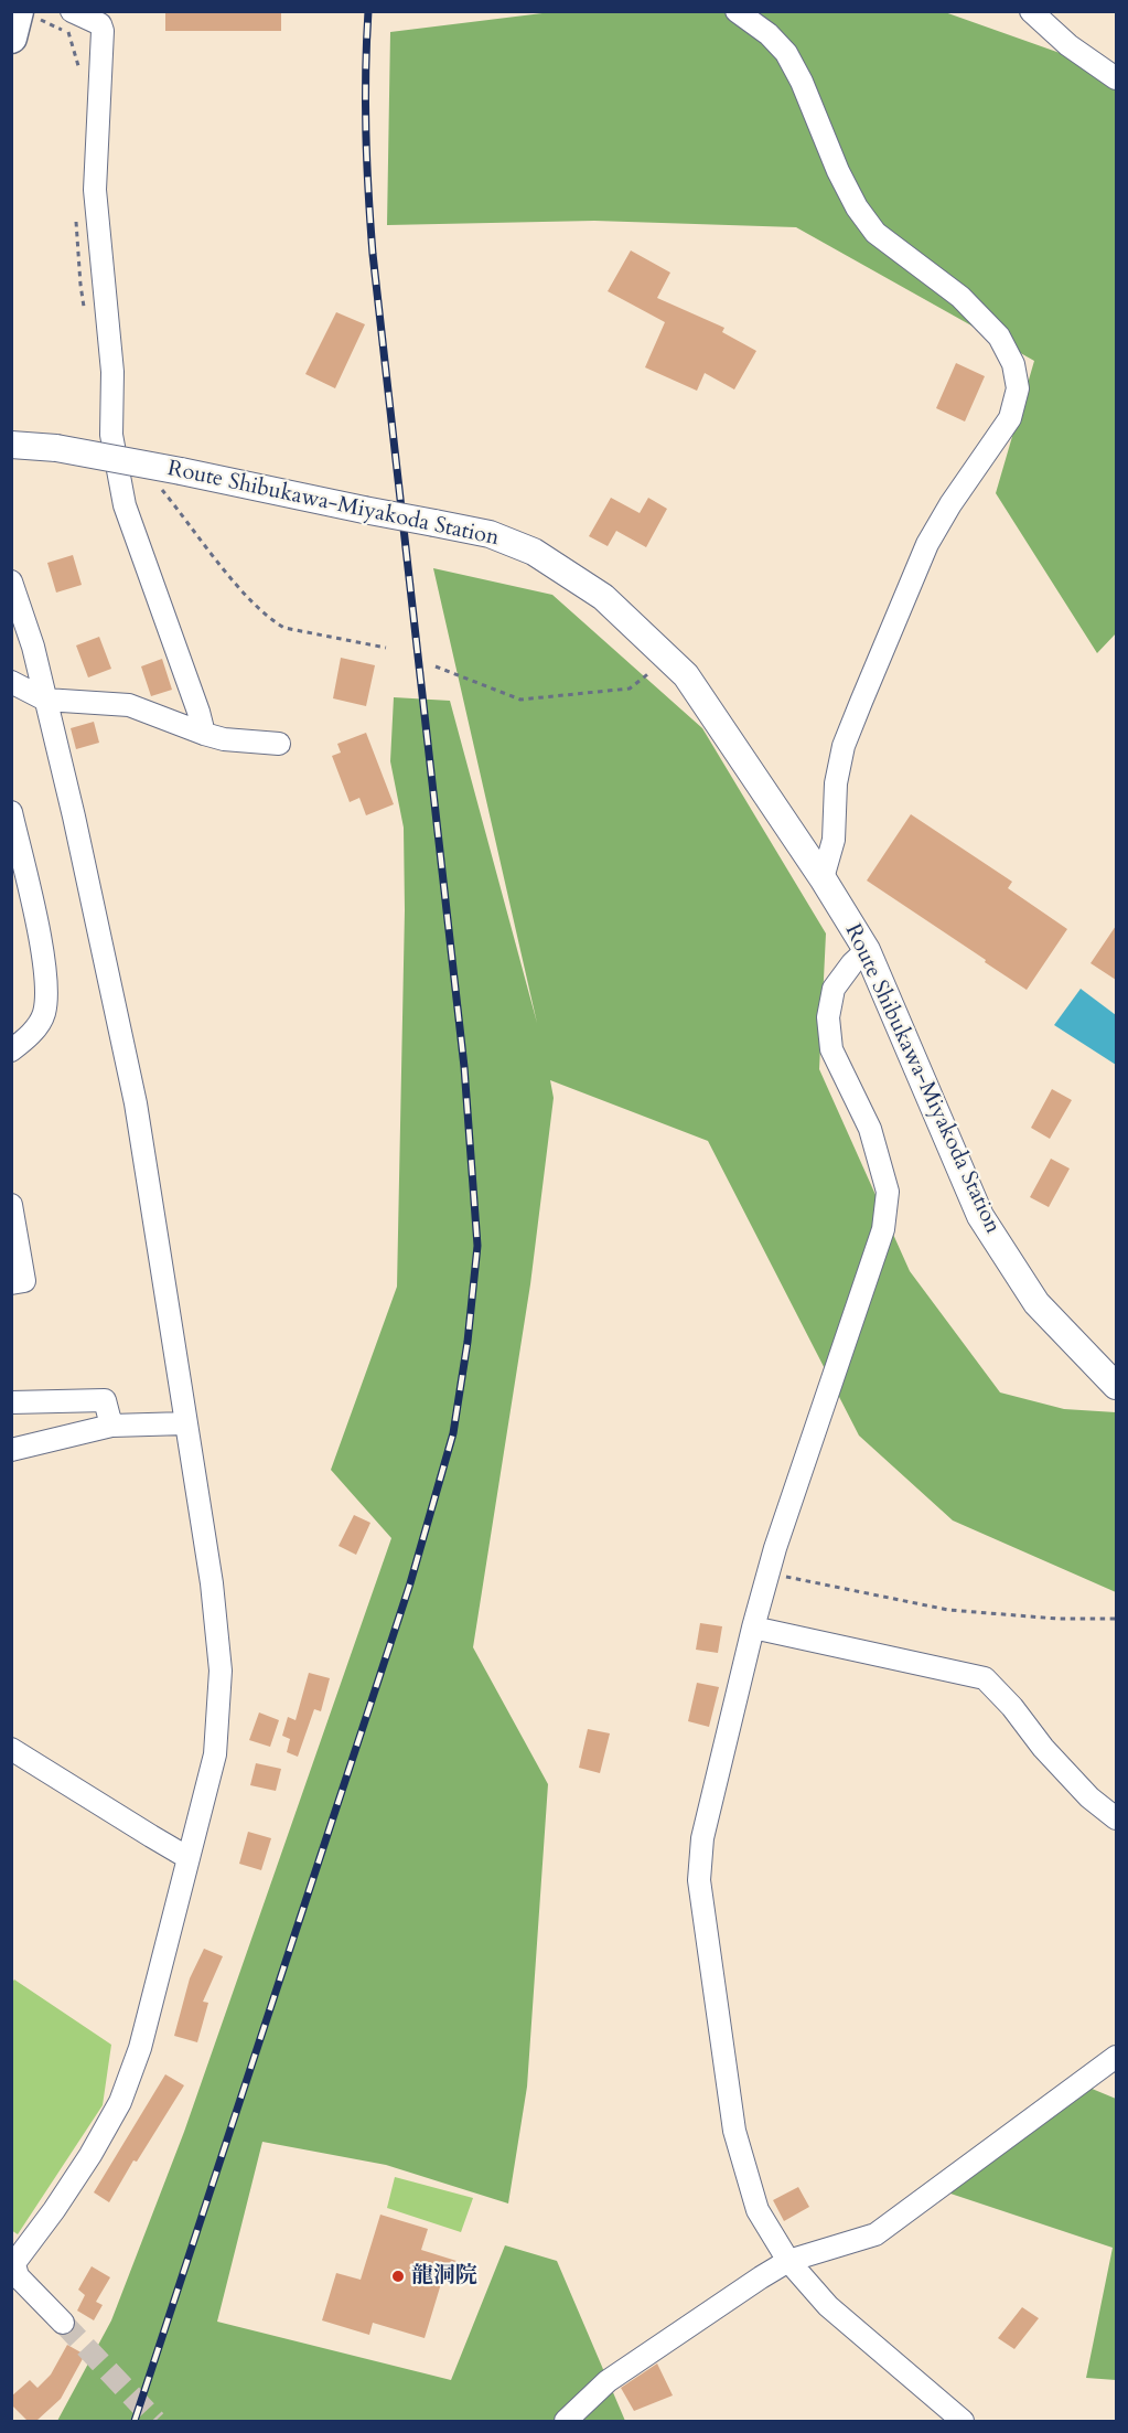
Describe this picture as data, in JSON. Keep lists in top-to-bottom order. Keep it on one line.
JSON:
{"streets":{"main road":["Route Shibukawa-Miyakoda Station"]},"places":["龍洞院"]}
